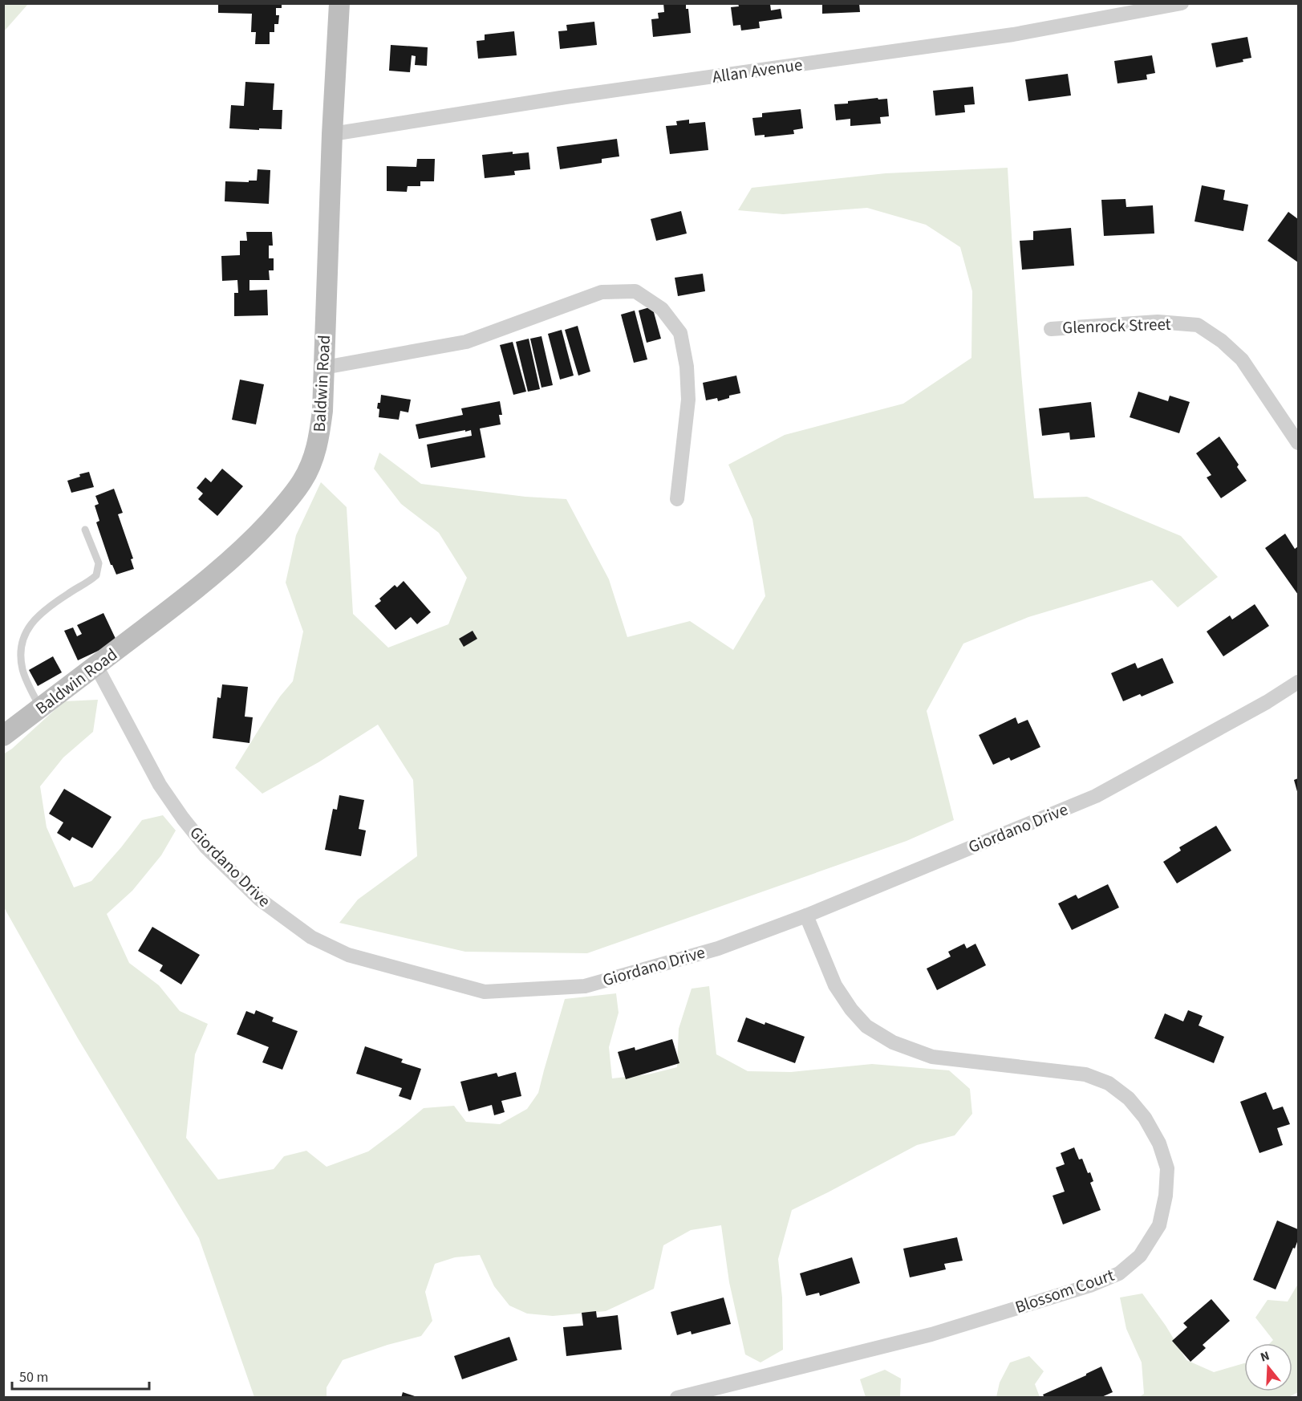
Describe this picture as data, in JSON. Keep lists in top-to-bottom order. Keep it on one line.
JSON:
{"streets":{"street":["Allan Avenue","Glenrock Street","Baldwin Road","Giordano Drive","Blossom Court"]},"crossings":[["Allan Avenue","Baldwin Road"],["Baldwin Road","Giordano Drive"],["Giordano Drive","Blossom Court"]],"scale_bar":"50 m","north":"top"}
